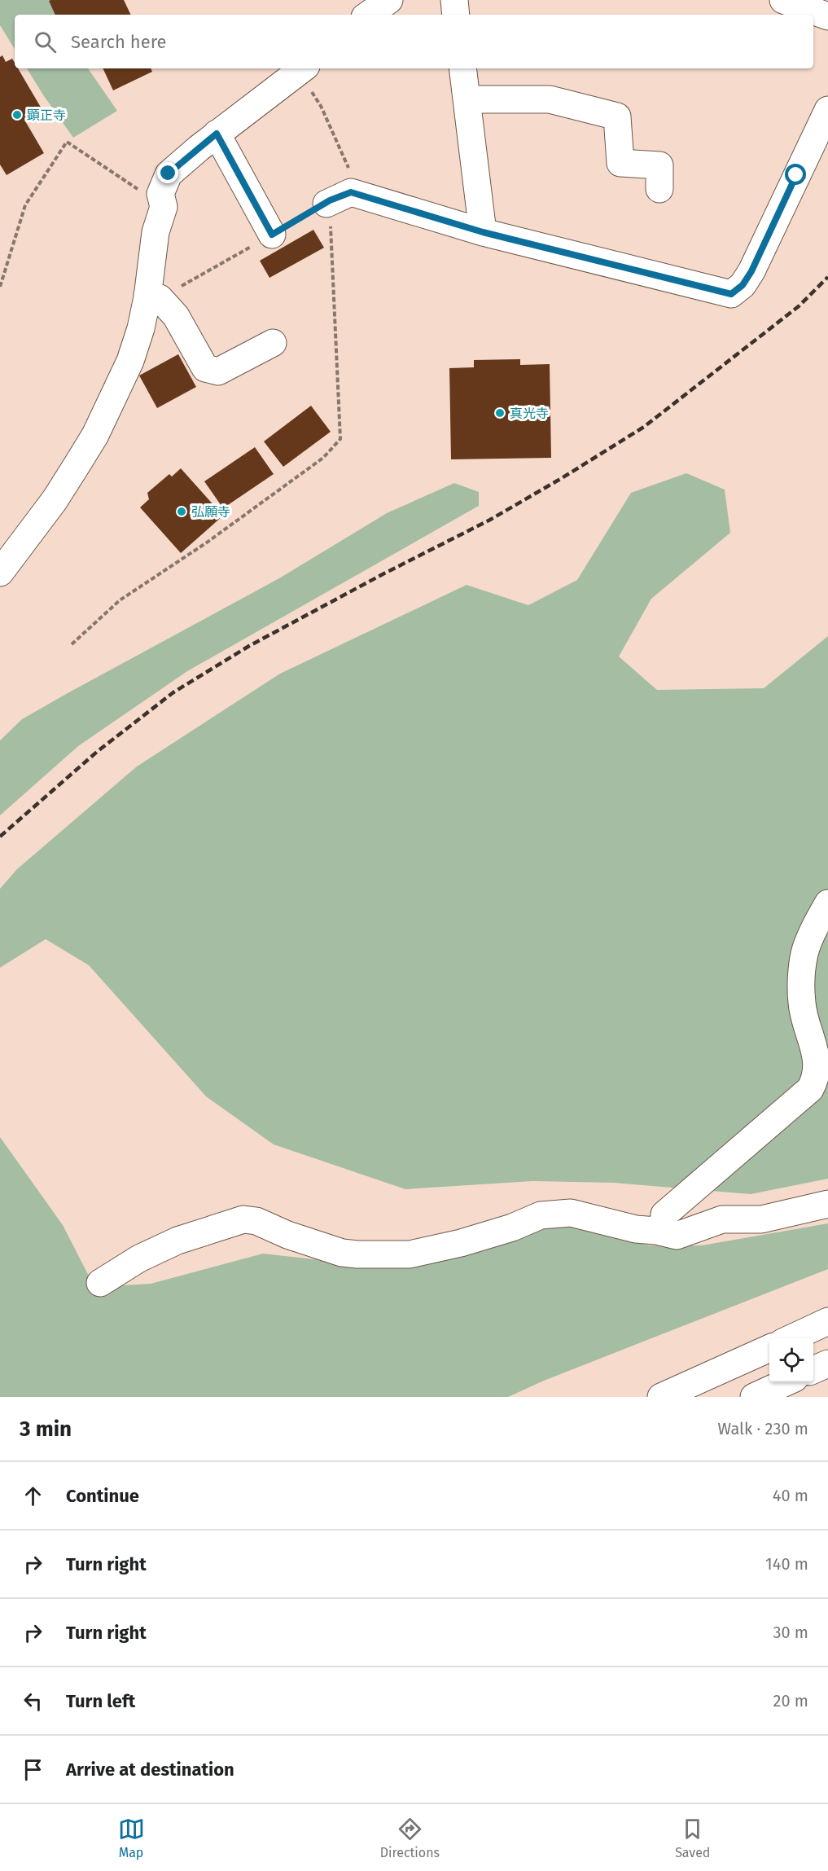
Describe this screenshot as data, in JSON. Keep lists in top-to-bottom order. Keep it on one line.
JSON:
{"places":["顕正寺","真光寺","弘願寺"],"page":{"search":"Search here","heading":["3 min","Walk · 230 m"],"list":[["Continue","40 m"],["Turn right","140 m"],["Turn right","30 m"],["Turn left","20 m"],"Arrive at destination"],"nav":["Map","Directions","Saved"]}}
